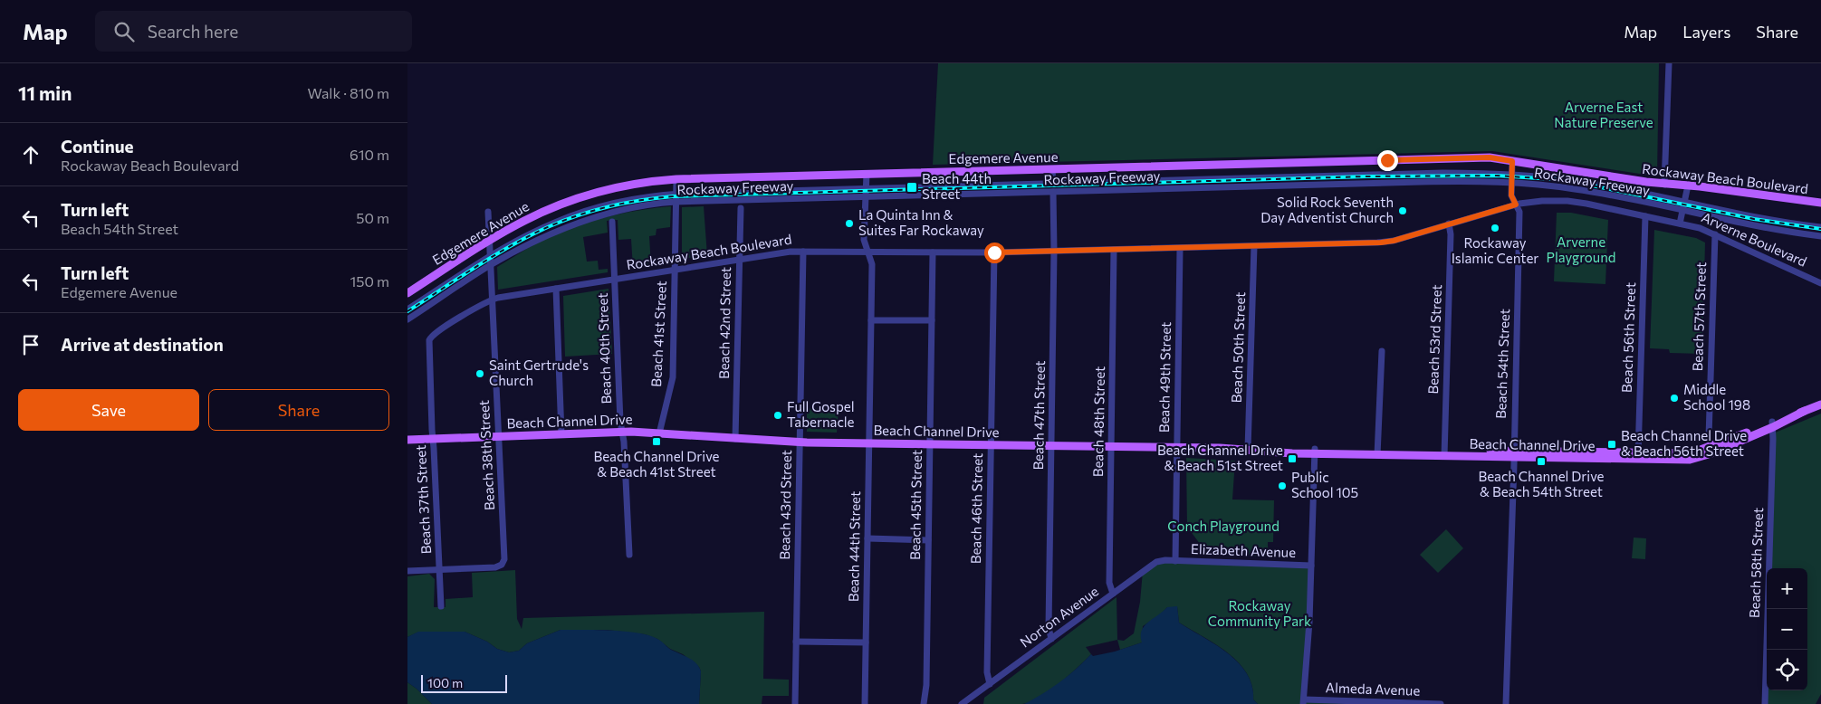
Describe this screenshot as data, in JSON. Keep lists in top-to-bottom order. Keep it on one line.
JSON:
{"streets":{"main road":["Edgemere Avenue","Rockaway Beach Boulevard","Beach Channel Drive"],"street":["Rockaway Freeway","Arverne Boulevard","Beach 57th Street","Beach 42nd Street","Beach 41st Street","Beach 56th Street","Beach 53rd Street","Beach 50th Street","Beach 40th Street","Beach 54th Street","Beach 49th Street","Beach 47th Street","Beach 48th Street","Beach 38th Street","Beach 37th Street","Beach 43rd Street","Beach 45th Street","Beach 46th Street","Beach 44th Street","Elizabeth Avenue","Beach 58th Street","Norton Avenue","Almeda Avenue"]},"crossings":[["Edgemere Avenue","Rockaway Beach Boulevard"],["Edgemere Avenue","Beach 41st Street"],["Edgemere Avenue","Beach 54th Street"],["Edgemere Avenue","Beach 38th Street"],["Edgemere Avenue","Beach 44th Street"],["Rockaway Freeway","Beach 41st Street"],["Rockaway Freeway","Beach 54th Street"],["Rockaway Freeway","Beach 47th Street"],["Rockaway Freeway","Beach 38th Street"],["Rockaway Freeway","Beach 44th Street"],["Rockaway Beach Boulevard","Arverne Boulevard"],["Rockaway Beach Boulevard","Beach 42nd Street"],["Rockaway Beach Boulevard","Beach 41st Street"],["Rockaway Beach Boulevard","Beach 53rd Street"],["Rockaway Beach Boulevard","Beach 50th Street"],["Rockaway Beach Boulevard","Beach 40th Street"],["Rockaway Beach Boulevard","Beach 54th Street"],["Rockaway Beach Boulevard","Beach 49th Street"],["Rockaway Beach Boulevard","Beach 47th Street"],["Rockaway Beach Boulevard","Beach 48th Street"],["Rockaway Beach Boulevard","Beach 38th Street"],["Rockaway Beach Boulevard","Beach 37th Street"],["Rockaway Beach Boulevard","Beach 43rd Street"],["Rockaway Beach Boulevard","Beach 45th Street"],["Rockaway Beach Boulevard","Beach 46th Street"],["Rockaway Beach Boulevard","Beach 44th Street"],["Arverne Boulevard","Beach 57th Street"],["Arverne Boulevard","Beach 56th Street"],["Arverne Boulevard","Beach 54th Street"],["Beach 57th Street","Beach Channel Drive"],["Beach 42nd Street","Beach Channel Drive"],["Beach 41st Street","Beach Channel Drive"],["Beach 56th Street","Beach Channel Drive"],["Beach 53rd Street","Beach Channel Drive"],["Beach 50th Street","Beach Channel Drive"],["Beach 40th Street","Beach Channel Drive"],["Beach 54th Street","Beach Channel Drive"],["Beach 49th Street","Beach Channel Drive"],["Beach 49th Street","Elizabeth Avenue"],["Beach 49th Street","Norton Avenue"],["Beach 47th Street","Beach Channel Drive"],["Beach 47th Street","Norton Avenue"],["Beach Channel Drive","Beach 48th Street"],["Beach Channel Drive","Beach 38th Street"],["Beach Channel Drive","Beach 37th Street"],["Beach Channel Drive","Beach 43rd Street"],["Beach Channel Drive","Beach 45th Street"],["Beach Channel Drive","Beach 46th Street"],["Beach Channel Drive","Beach 44th Street"],["Beach Channel Drive","Beach 58th Street"],["Beach 48th Street","Norton Avenue"],["Beach 38th Street","Beach 37th Street"],["Beach 46th Street","Norton Avenue"],["Elizabeth Avenue","Norton Avenue"]],"parks":["Arverne East Nature Preserve","Arverne Playground","Conch Playground","Rockaway Community Park"],"places":{"transit":["Beach 44th Street","Beach Channel Drive & Beach 41st Street","Beach Channel Drive & Beach 56th Street","Beach Channel Drive & Beach 51st Street","Beach Channel Drive & Beach 54th Street"],"other":["Solid Rock Seventh Day Adventist Church","La Quinta Inn & Suites Far Rockaway","Rockaway Islamic Center","Saint Gertrude's Church","Middle School 198","Full Gospel Tabernacle","Public School 105"]},"scale_bar":"100 m","page":{"header":"Map","search":"Search here","nav":["Map","Layers","Share"],"heading":["11 min","Walk · 810 m"],"list":[["Continue","Rockaway Beach Boulevard","610 m"],["Turn left","Beach 54th Street","50 m"],["Turn left","Edgemere Avenue","150 m"],"Arrive at destination"],"buttons":["Save","Share"],"map_buttons":["+","−"],"scale":"100 m"}}
